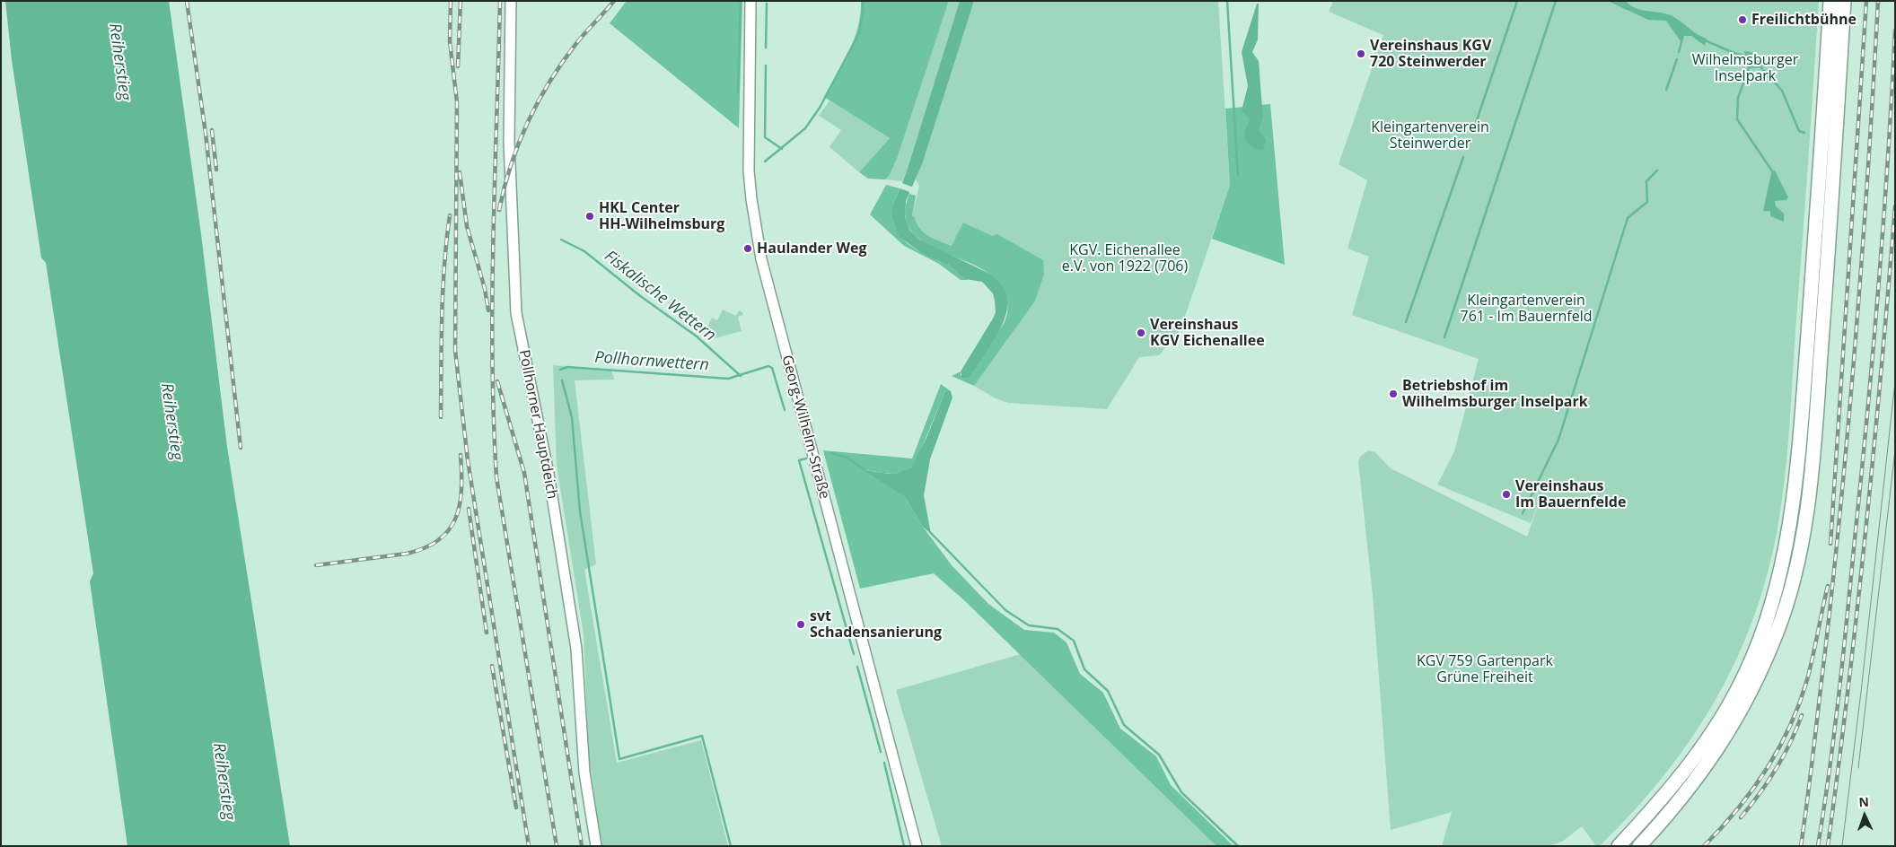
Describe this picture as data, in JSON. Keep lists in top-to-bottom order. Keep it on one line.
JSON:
{"streets":{"main road":["Pollhorner Hauptdeich","Georg-Wilhelm-Straße"]},"water":["Reiherstieg","Fiskalische Wettern","Pollhornwettern"],"parks":["Wilhelmsburger Inselpark","Kleingartenverein Steinwerder","KGV. Eichenallee e.V. von 1922 (706)","Kleingartenverein 761 - Im Bauernfeld","KGV 759 Gartenpark Grüne Freiheit"],"places":["Freilichtbühne","Vereinshaus KGV 720 Steinwerder","HKL Center HH-Wilhelmsburg","Haulander Weg","Vereinshaus KGV Eichenallee","Betriebshof im Wilhelmsburger Inselpark","Vereinshaus Im Bauernfelde","svt Schadensanierung"],"north":"top"}
